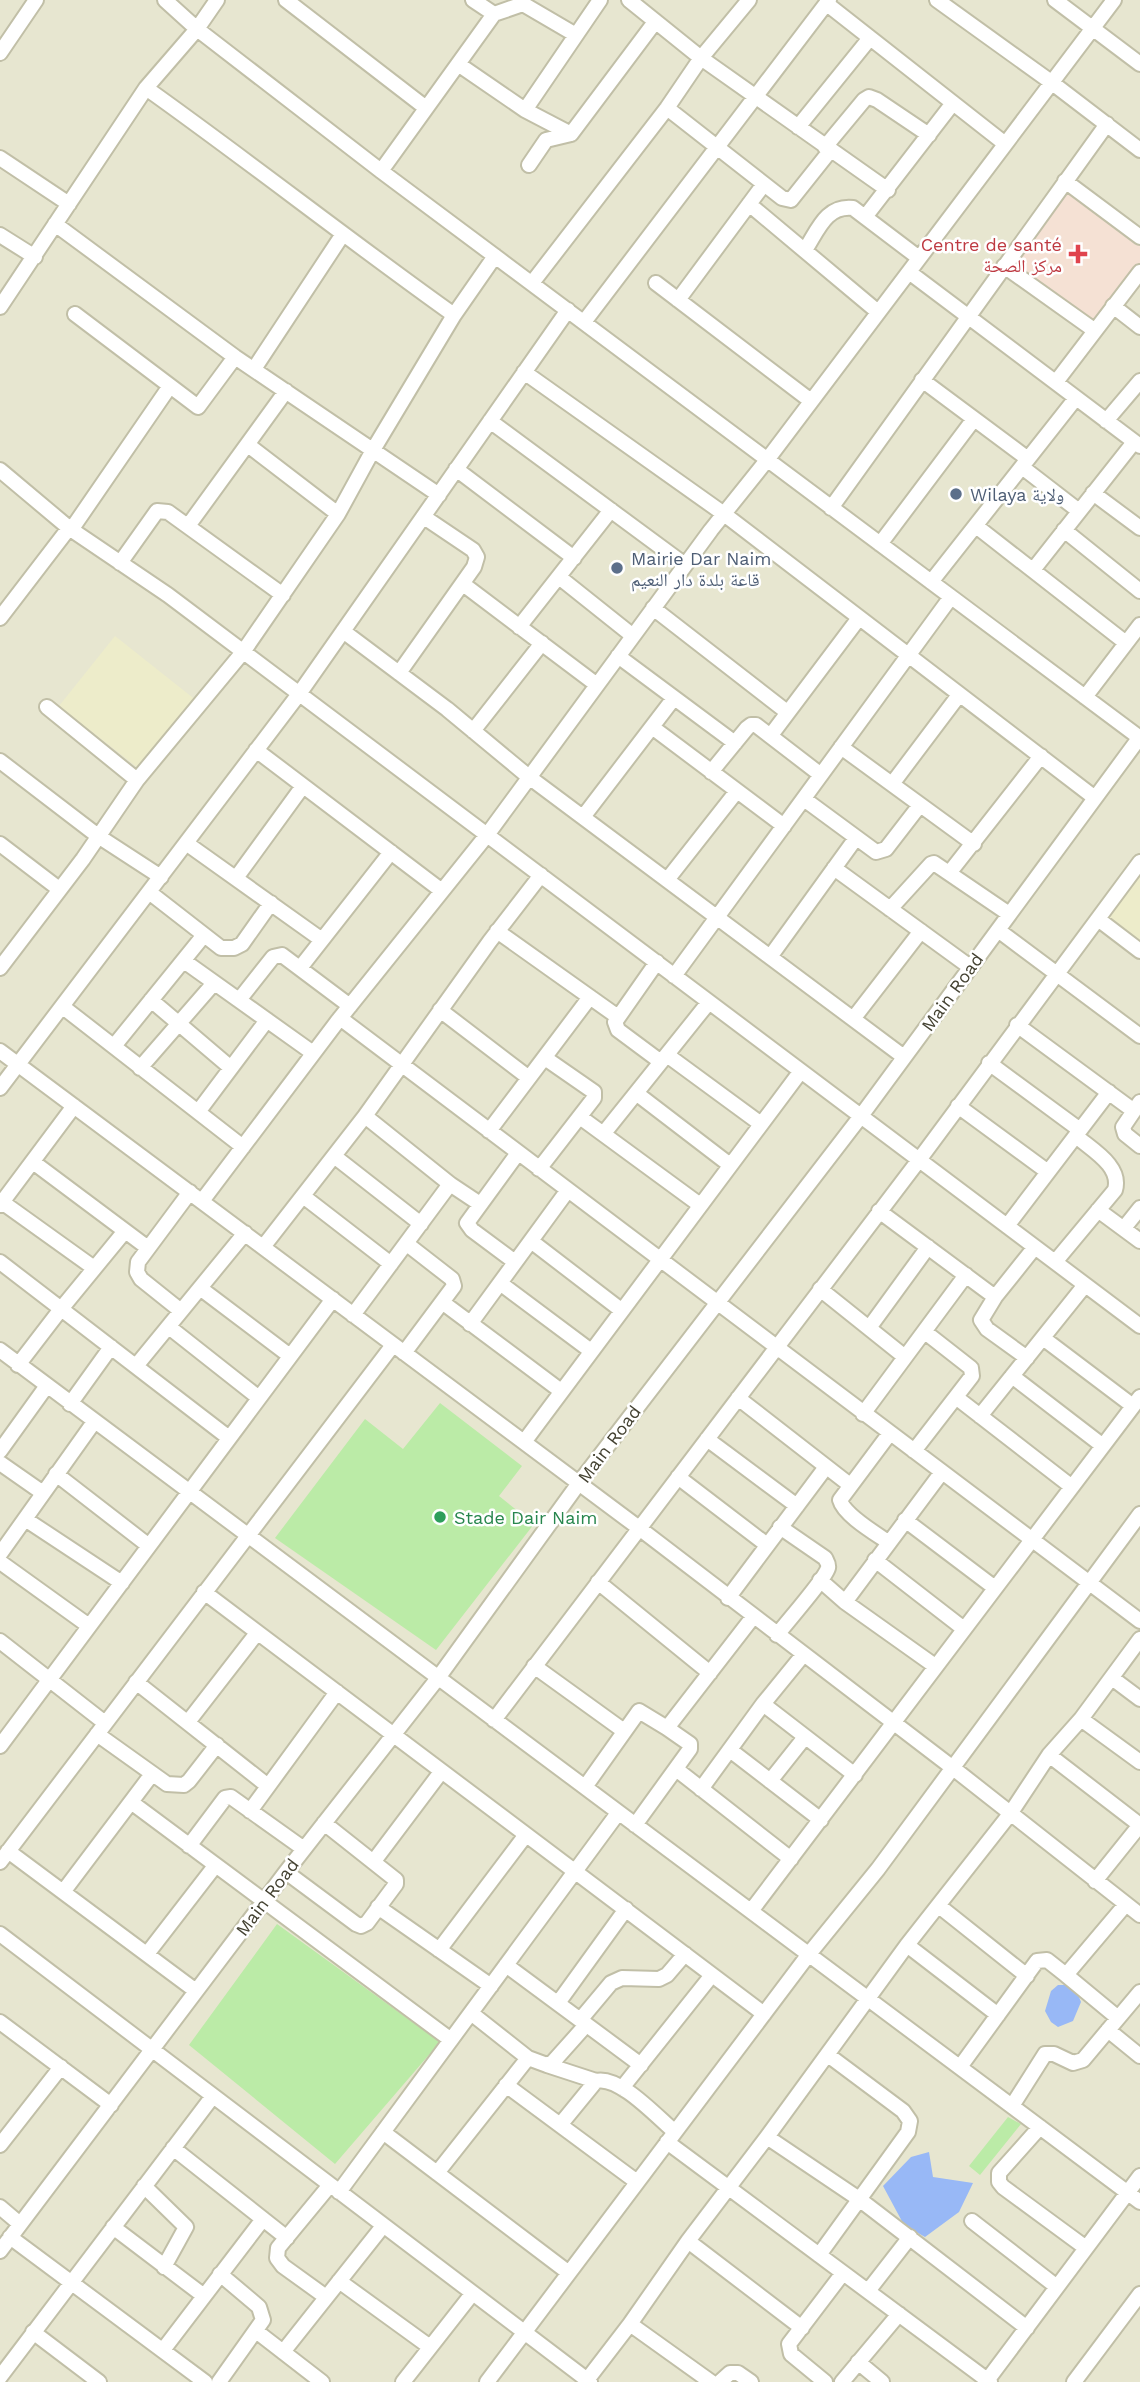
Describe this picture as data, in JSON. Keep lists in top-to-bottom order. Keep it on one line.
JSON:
{"streets":{"street":["Main Road"]},"places":{"health":["Centre de santé مركز الصحة"],"other":["Wilaya ولاية","Mairie Dar Naim قاعة بلدة دار النعيم","Stade Dair Naim"]}}
